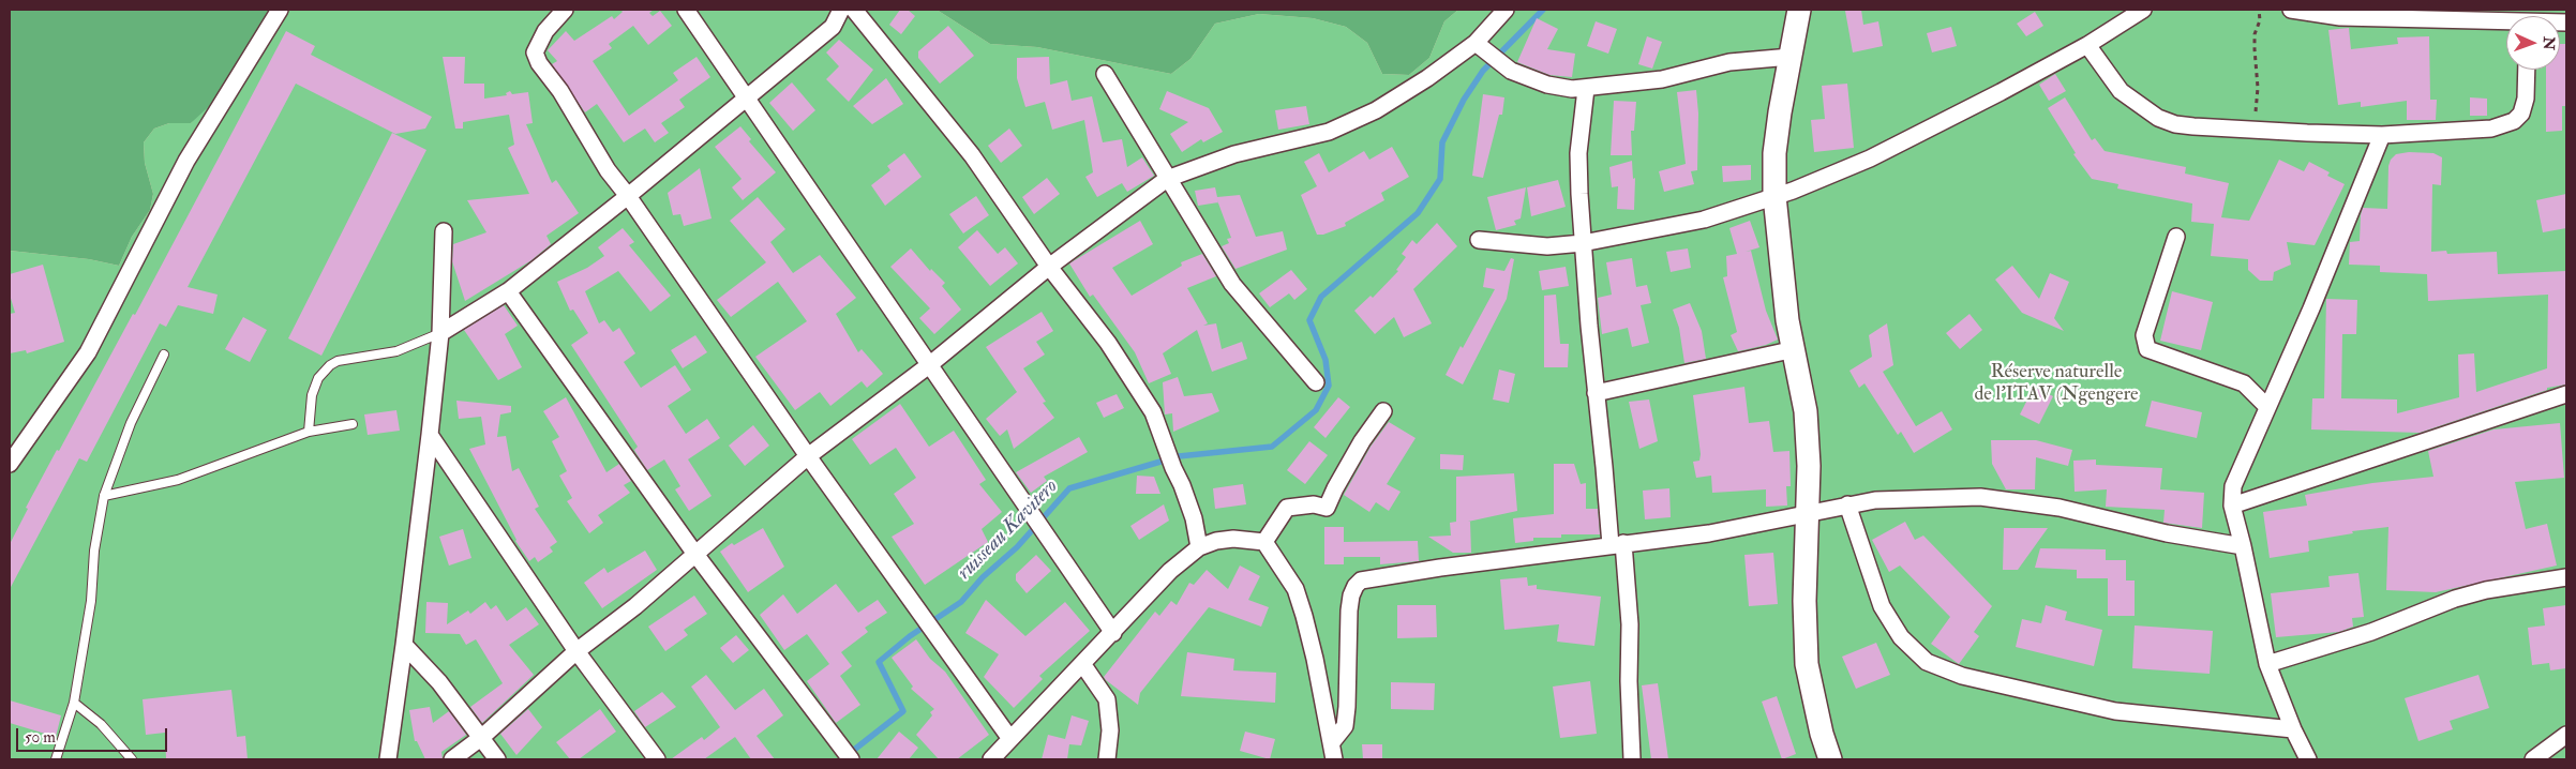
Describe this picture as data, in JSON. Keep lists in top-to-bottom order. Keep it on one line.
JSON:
{"water":["ruisseau Kavitero"],"parks":["Réserve naturelle de l'ITAV (Ngengere"],"scale_bar":"50 m","north":"right"}
